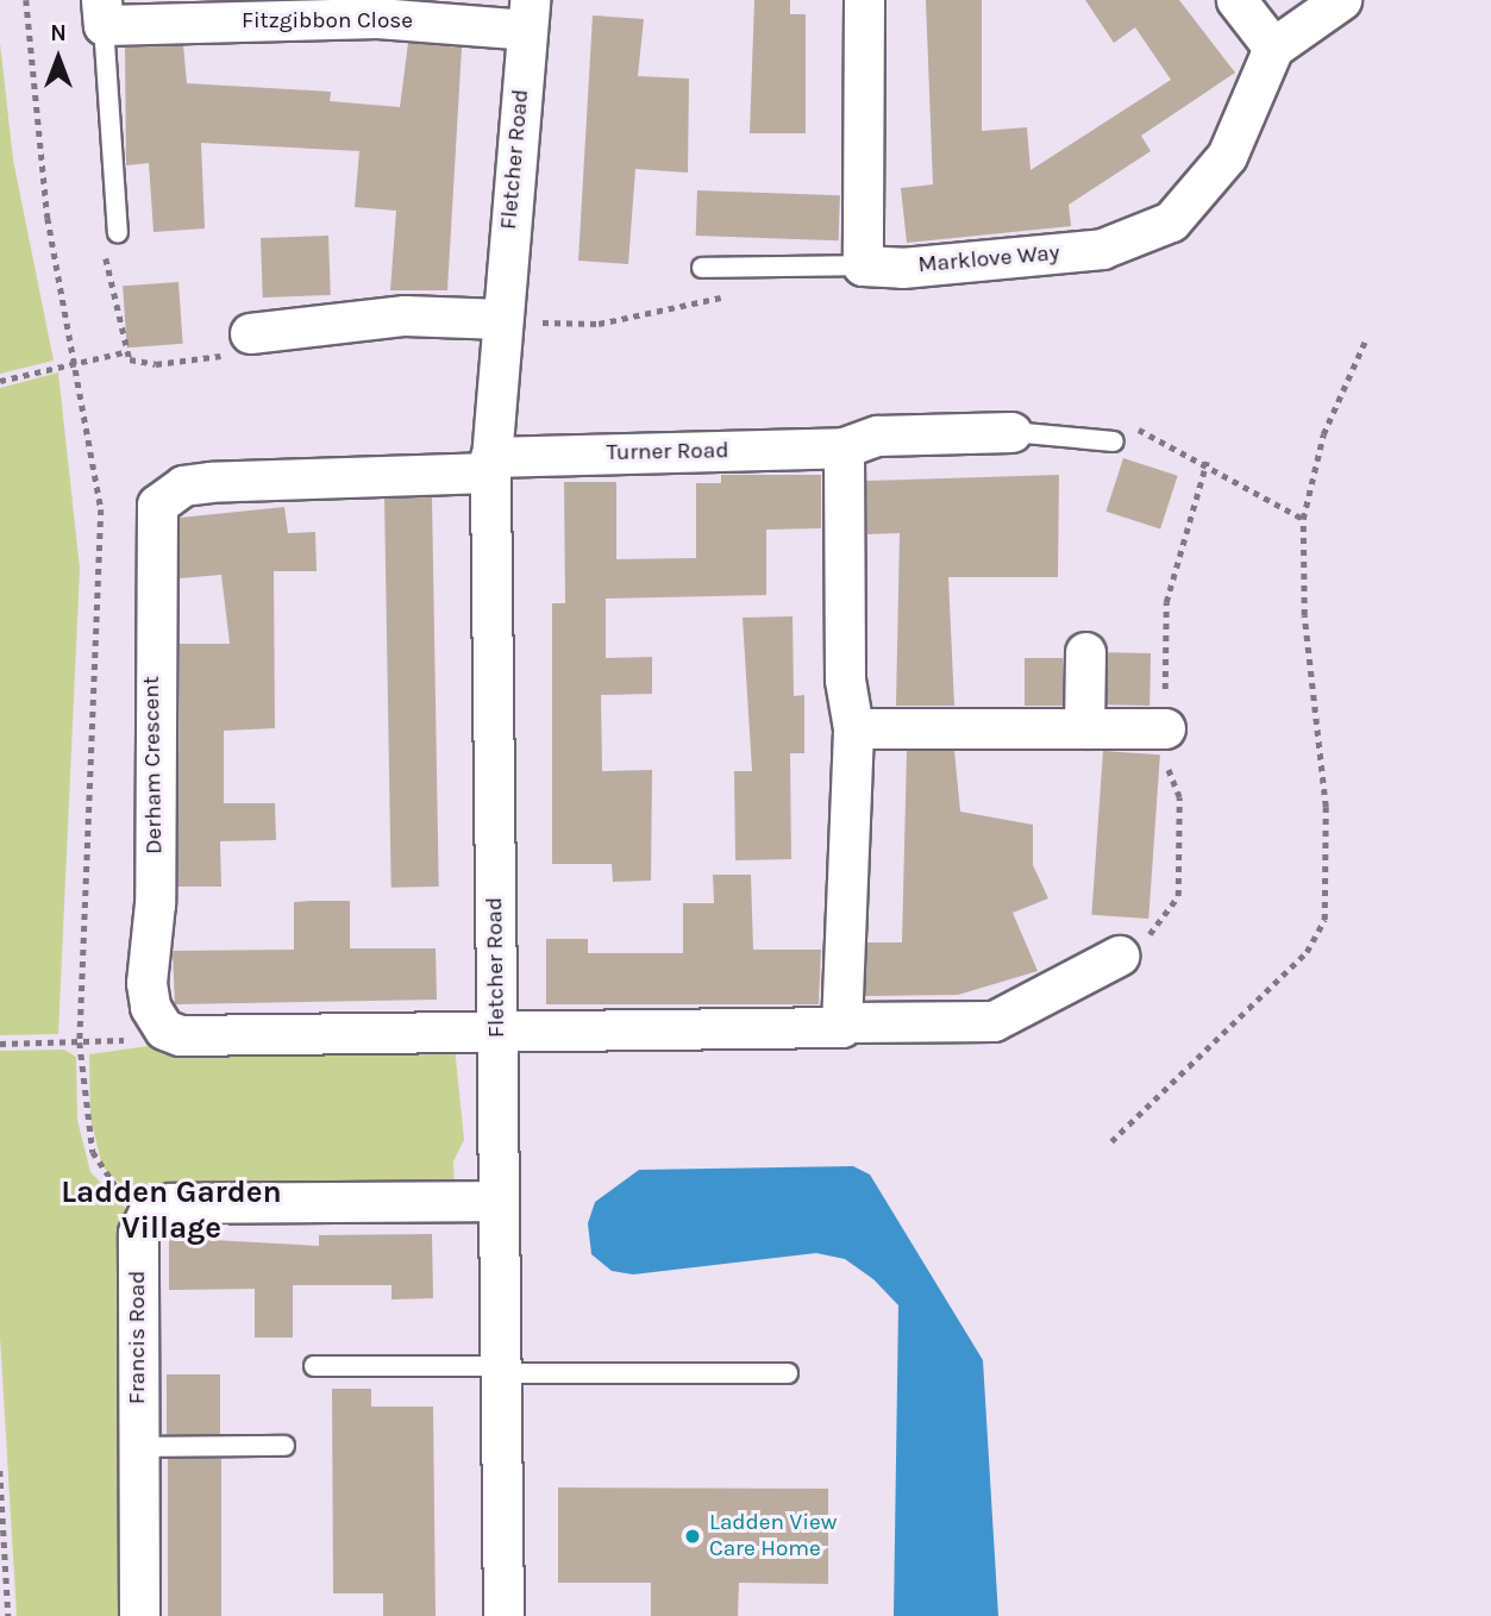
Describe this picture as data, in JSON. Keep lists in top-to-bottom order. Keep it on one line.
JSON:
{"streets":{"street":["Fitzgibbon Close","Fletcher Road","Marklove Way","Turner Road","Derham Crescent","Francis Road"]},"crossings":[["Fitzgibbon Close","Fletcher Road"],["Fletcher Road","Turner Road"],["Fletcher Road","Derham Crescent"],["Turner Road","Derham Crescent"]],"districts":["Ladden Garden Village"],"places":["Ladden View Care Home"],"north":"top"}
